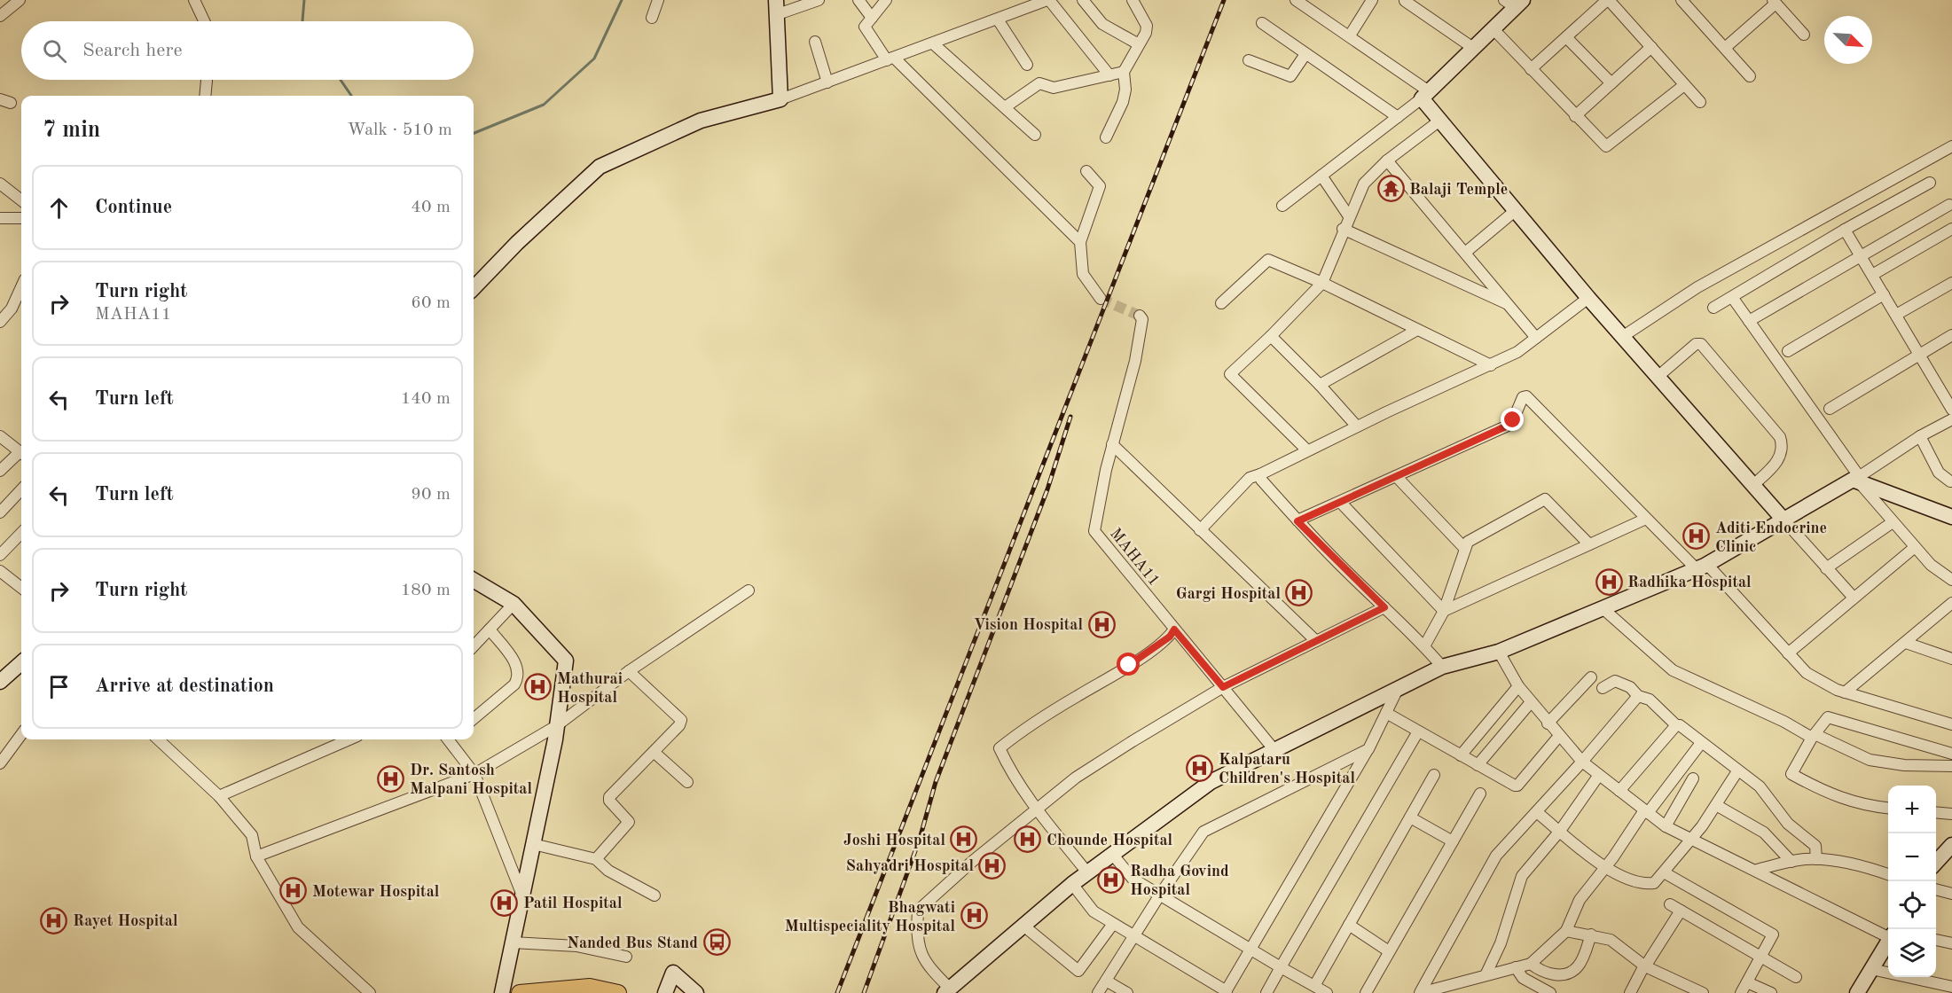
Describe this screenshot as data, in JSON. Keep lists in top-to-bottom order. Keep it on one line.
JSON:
{"streets":{"street":["MAHA11"]},"places":{"temple":["Balaji Temple"],"hospital":["Aditi Endocrine Clinic","Radhika Hospital","Gargi Hospital","Vision Hospital","Mathurai Hospital","Kalpataru Children's Hospital","Dr. Santosh Malpani Hospital","Joshi Hospital","Chounde Hospital","Sahyadri Hospital","Radha Govind Hospital","Motewar Hospital","Patil Hospital","Bhagwati Multispeciality Hospital","Rayet Hospital"],"bus stop":["Nanded Bus Stand"]},"north":"bottom right","page":{"search":"Search here","heading":["7 min","Walk · 510 m"],"list":[["Continue","40 m"],["Turn right","MAHA11","60 m"],["Turn left","140 m"],["Turn left","90 m"],["Turn right","180 m"],"Arrive at destination"],"map_buttons":["+","−"]}}
